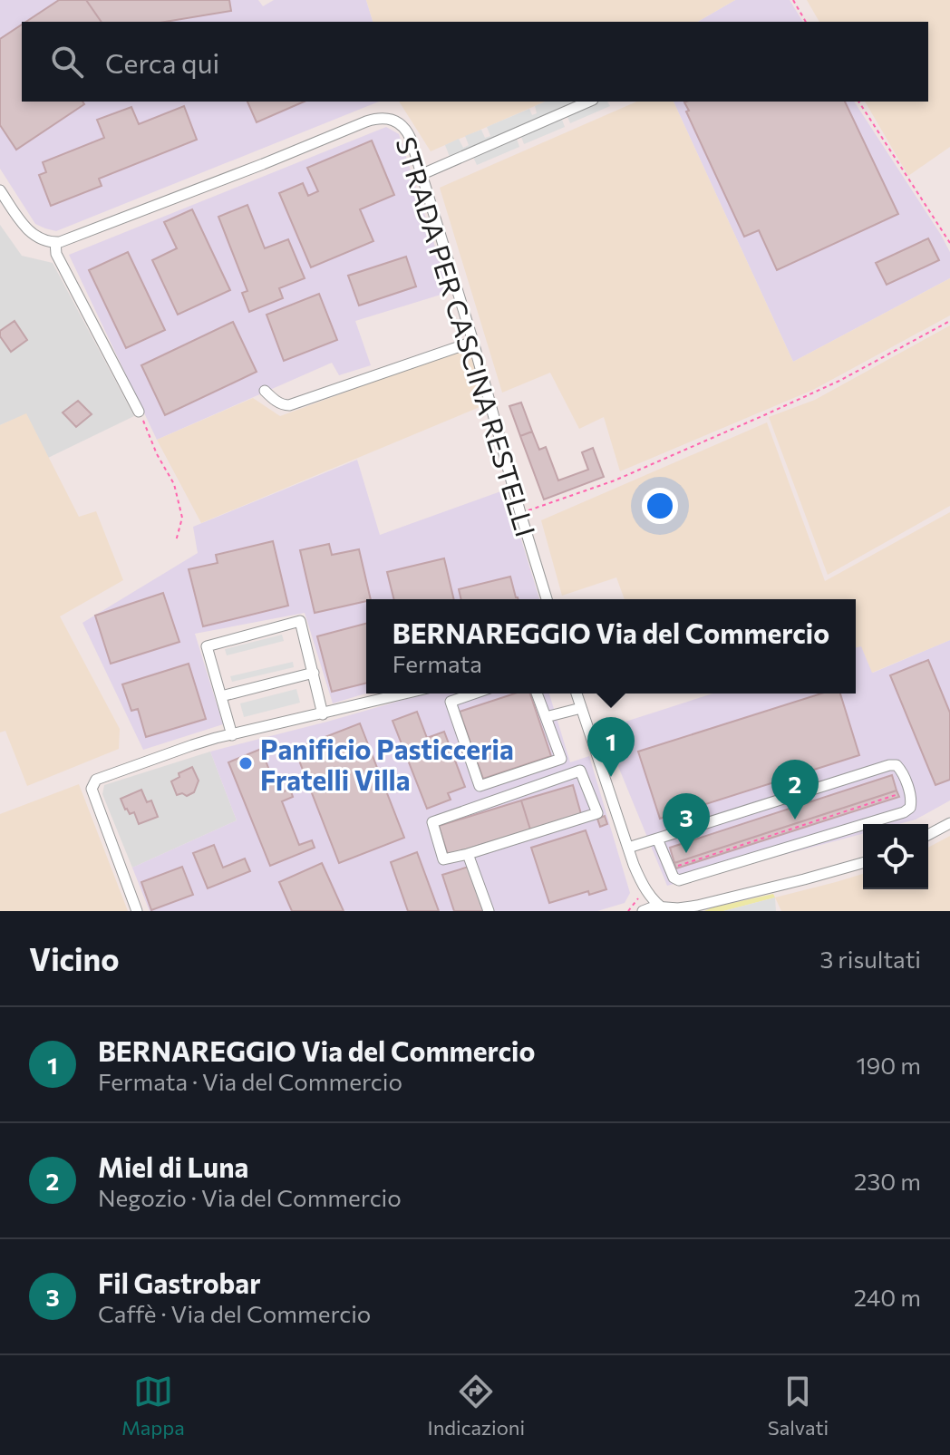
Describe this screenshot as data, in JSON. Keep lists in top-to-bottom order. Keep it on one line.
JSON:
{"streets":{"street":["STRADA PER CASCINA RESTELLI"]},"places":["Panificio Pasticceria Fratelli Villa"],"page":{"search":"Cerca qui","popup":["BERNAREGGIO Via del Commercio","Fermata"],"pins":["1","2","3"],"heading":["Vicino","3 risultati"],"list":[{"mark":"1","name":"BERNAREGGIO Via del Commercio","note":"Fermata · Via del Commercio","value":"190 m"},{"mark":"2","name":"Miel di Luna","note":"Negozio · Via del Commercio","value":"230 m"},{"mark":"3","name":"Fil Gastrobar","note":"Caffè · Via del Commercio","value":"240 m"}],"nav":["Mappa","Indicazioni","Salvati"]}}
